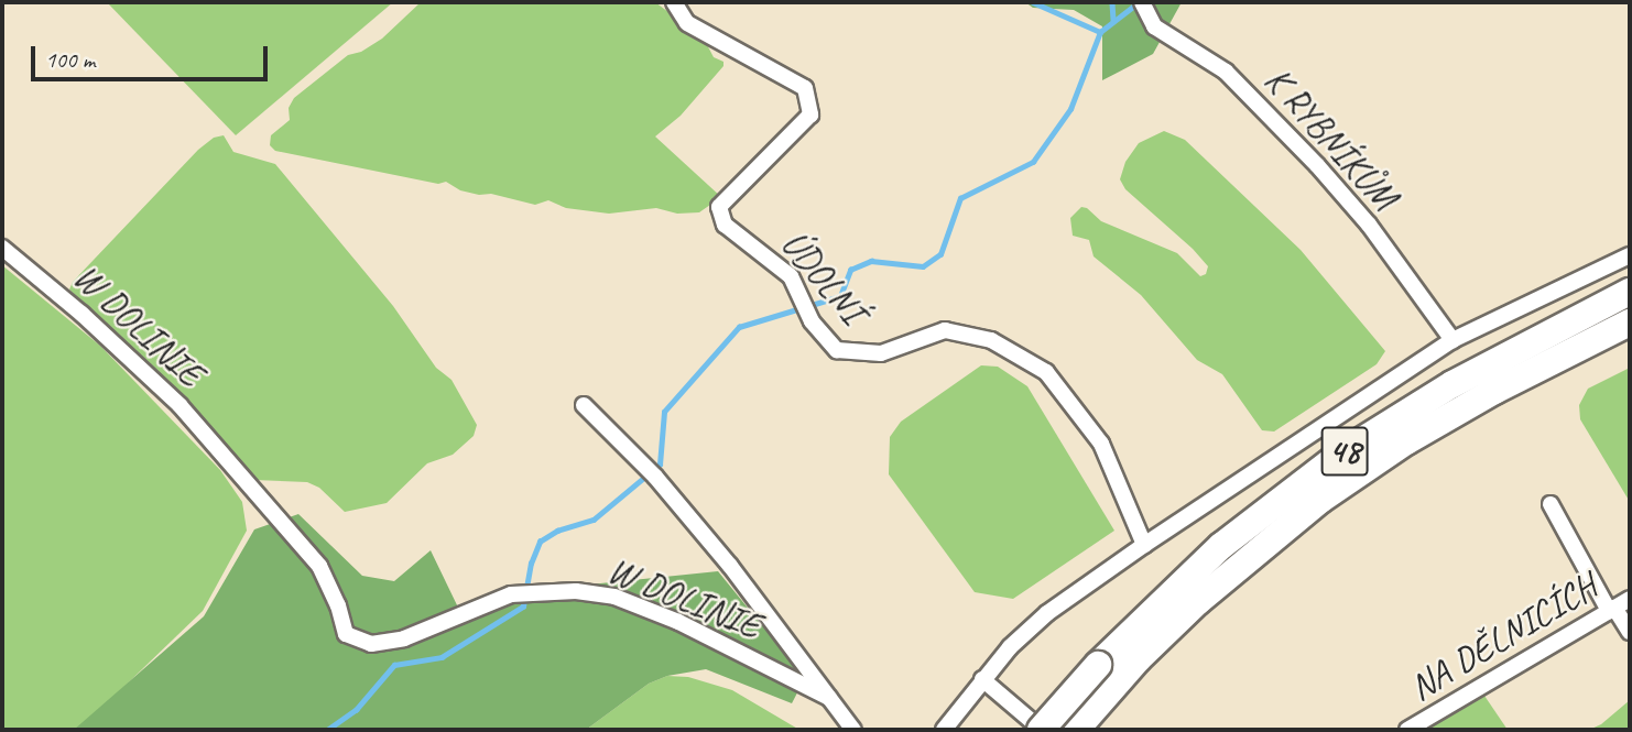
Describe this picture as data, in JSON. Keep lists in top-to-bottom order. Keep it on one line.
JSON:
{"streets":{"highway":["48"],"street":["K RYBNÍKŮM","ÚDOLNÍ","W DOLINIE","NA DĚLNICÍCH"]},"scale_bar":"100 m"}
